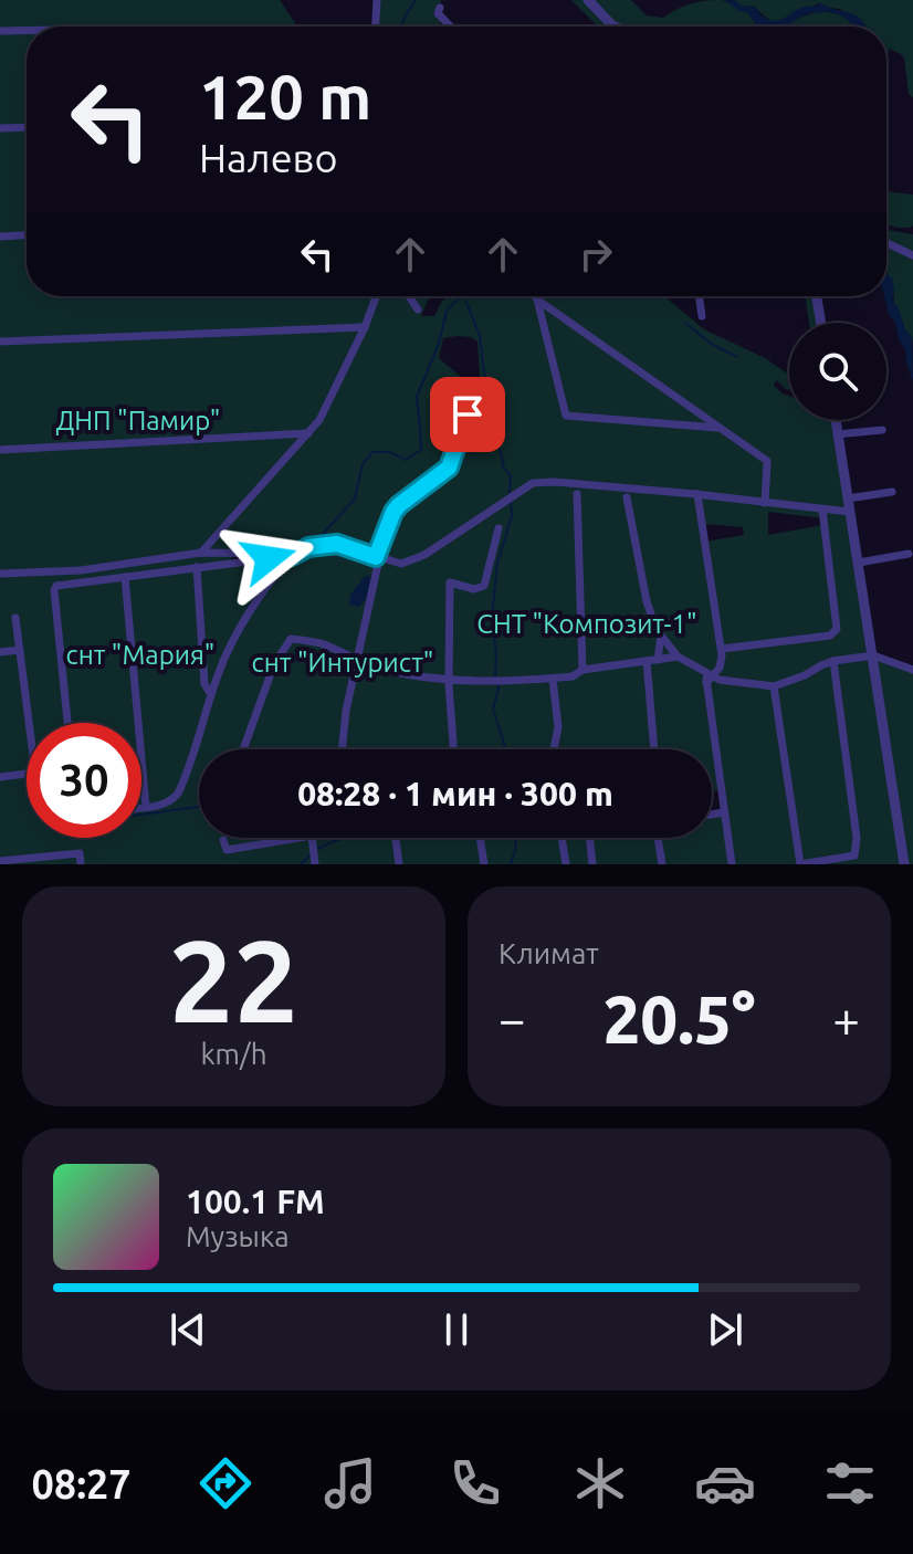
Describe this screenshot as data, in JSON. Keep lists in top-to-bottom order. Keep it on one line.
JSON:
{"parks":["ДНП \"Памир\"","СНТ \"Композит-1\"","снт \"Мария\"","снт \"Интурист\""],"page":{"turn":["120 m","Налево"],"limit":"30","trip":"08:28 · 1 мин · 300 m","tile":[["22","km/h"],"Климат"],"heat":["−","20.5°","+"],"song":["100.1 FM","Музыка"],"tabs":"08:27"}}
